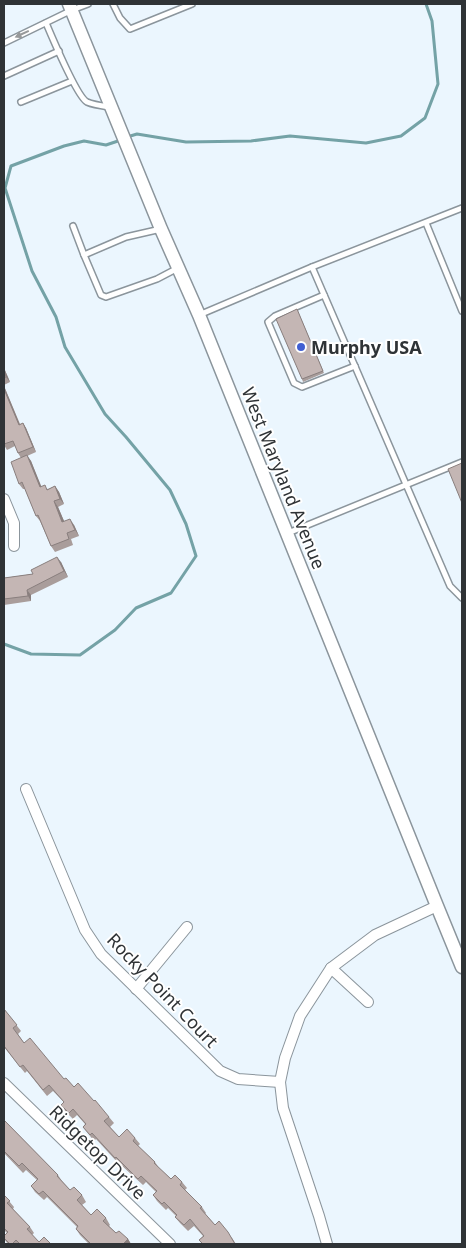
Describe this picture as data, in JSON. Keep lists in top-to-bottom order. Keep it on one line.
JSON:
{"streets":{"street":["West Maryland Avenue","Rocky Point Court","Ridgetop Drive"]},"places":["Murphy USA"]}
